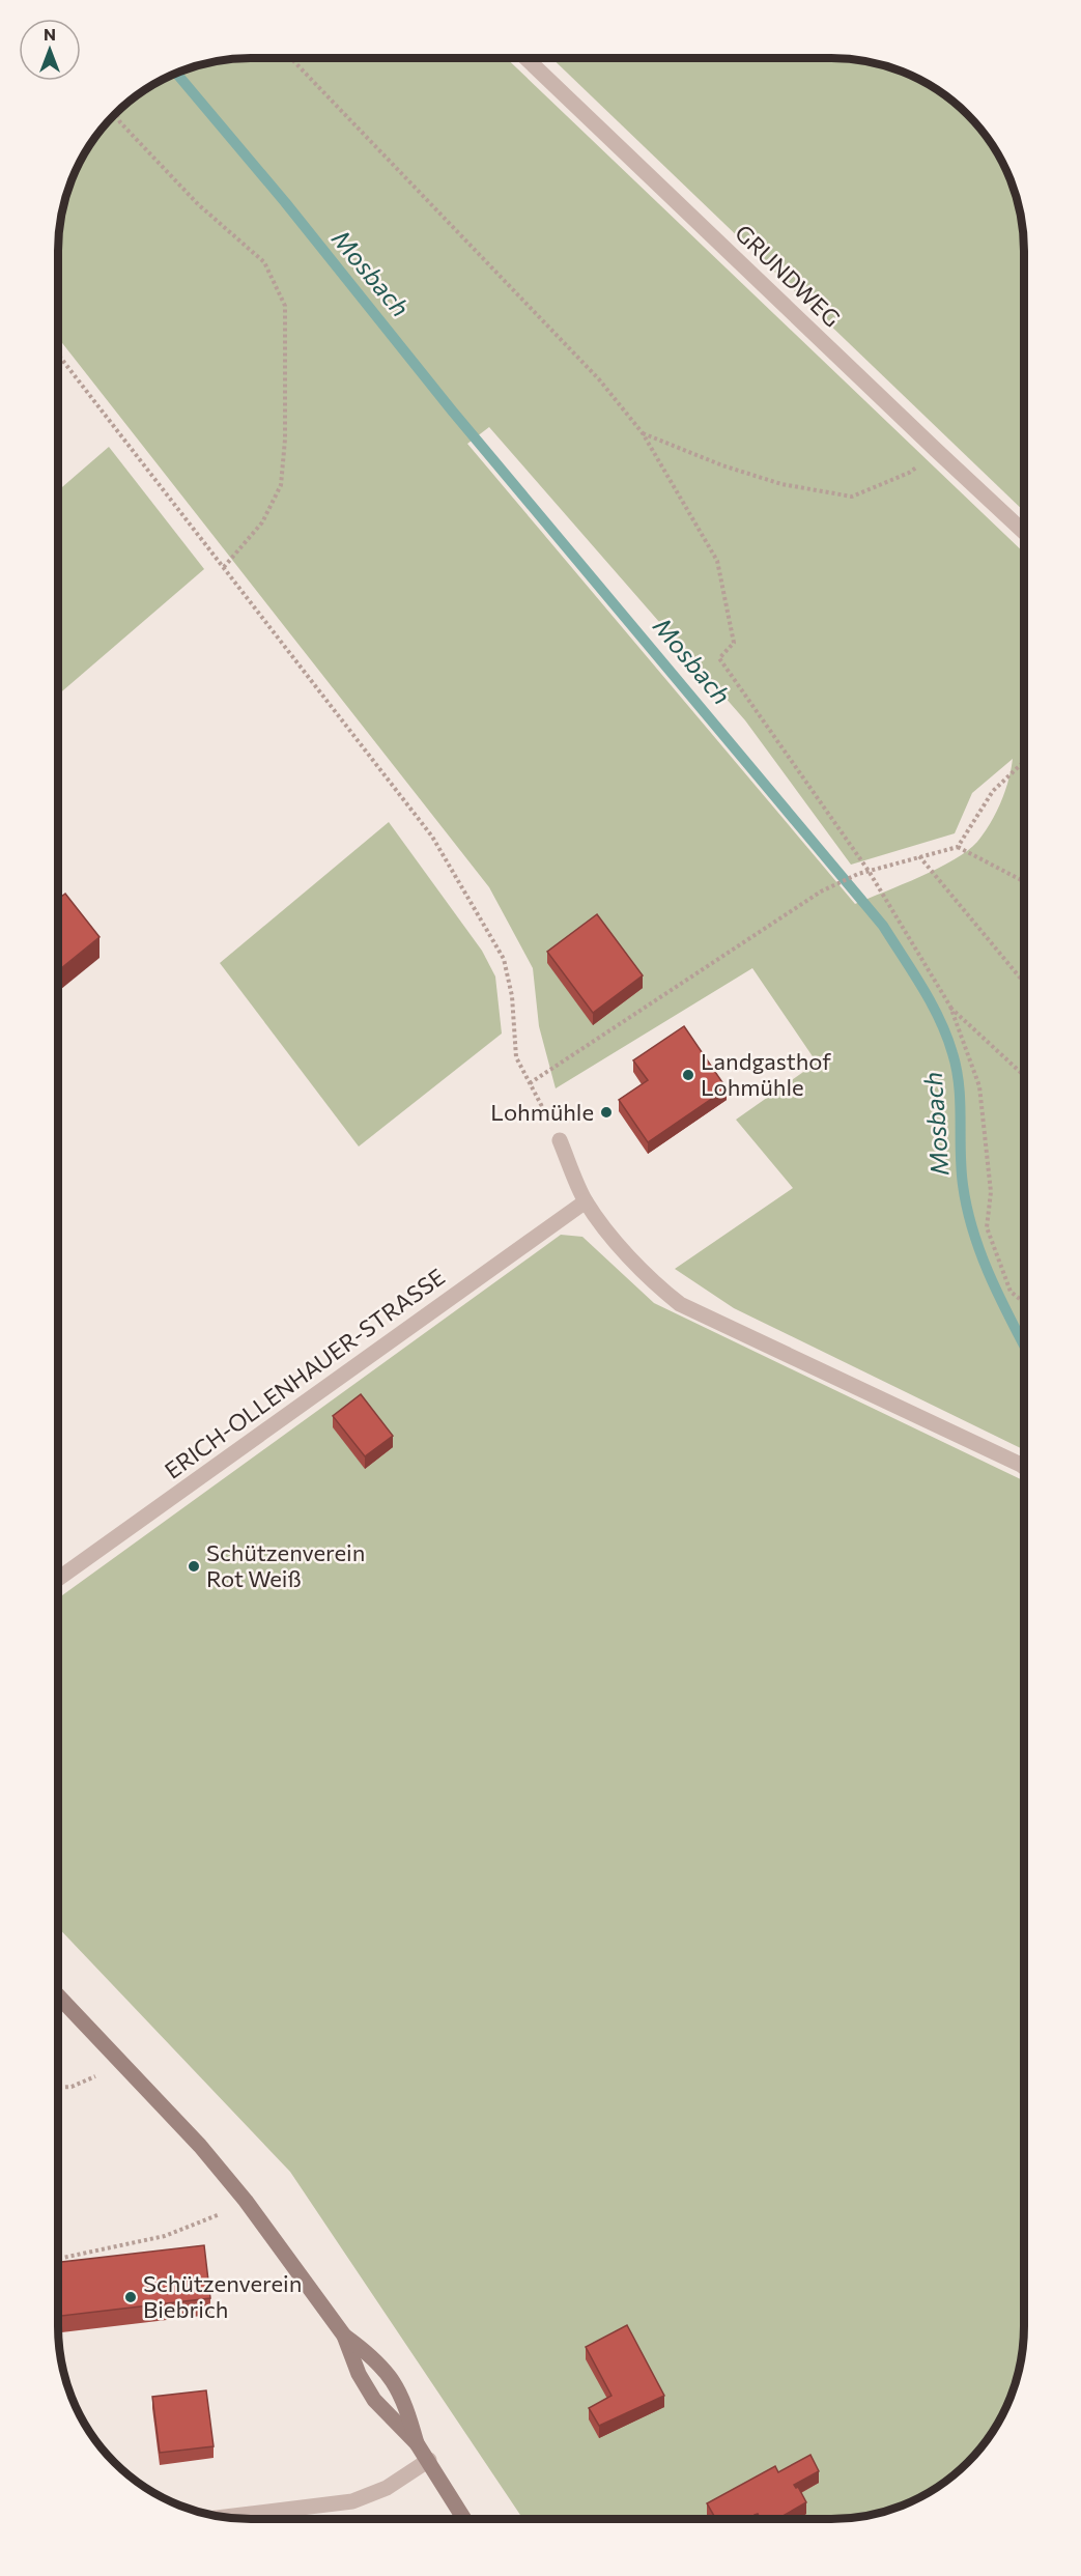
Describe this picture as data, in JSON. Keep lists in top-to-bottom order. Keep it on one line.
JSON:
{"streets":{"street":["GRUNDWEG","ERICH-OLLENHAUER-STRASSE"]},"water":["Mosbach"],"places":["Landgasthof Lohmühle","Lohmühle","Schützenverein Rot Weiß","Schützenverein Biebrich"],"north":"top"}
